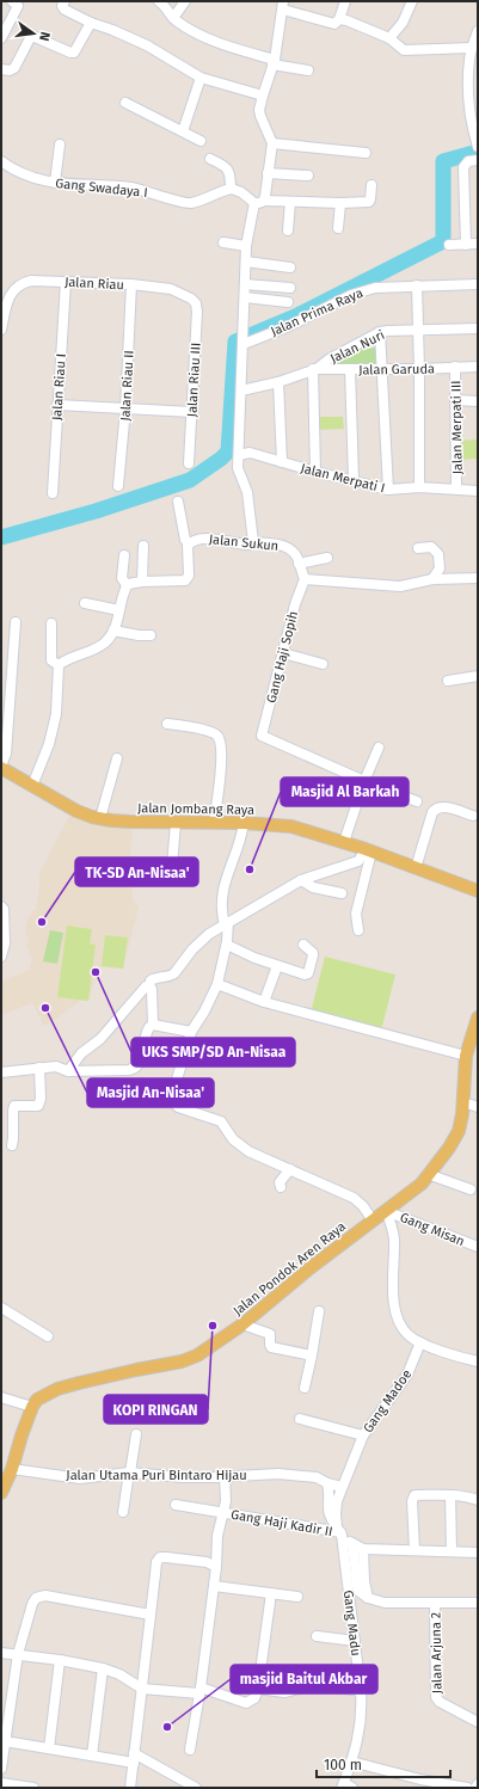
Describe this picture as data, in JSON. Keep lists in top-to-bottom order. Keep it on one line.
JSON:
{"streets":{"main road":["Jalan Jombang Raya","Jalan Pondok Aren Raya"],"street":["Gang Swadaya I","Jalan Riau","Jalan Prima Raya","Jalan Nuri","Jalan Garuda","Jalan Riau III","Jalan Riau II","Jalan Riau I","Jalan Merpati III","Jalan Merpati I","Jalan Sukun","Gang Haji Sopih","Gang Misan","Gang Madoe","Jalan Utama Puri Bintaro Hijau","Gang Haji Kadir II","Gang Madu","Jalan Arjuna 2"]},"crossings":[["Jalan Riau","Jalan Riau III"],["Jalan Riau","Jalan Riau II"],["Jalan Riau","Jalan Riau I"],["Jalan Nuri","Jalan Garuda"],["Jalan Garuda","Jalan Merpati III"],["Jalan Merpati III","Jalan Merpati I"],["Jalan Sukun","Gang Haji Sopih"],["Gang Misan","Jalan Pondok Aren Raya"],["Gang Madoe","Jalan Utama Puri Bintaro Hijau"],["Gang Madoe","Gang Madu"],["Jalan Utama Puri Bintaro Hijau","Gang Madu"],["Gang Haji Kadir II","Gang Madu"]],"places":["Masjid Al Barkah","TK-SD An-Nisaa'","UKS SMP/SD An-Nisaa","Masjid An-Nisaa'","KOPI RINGAN","masjid Baitul Akbar"],"scale_bar":"100 m","north":"right"}
